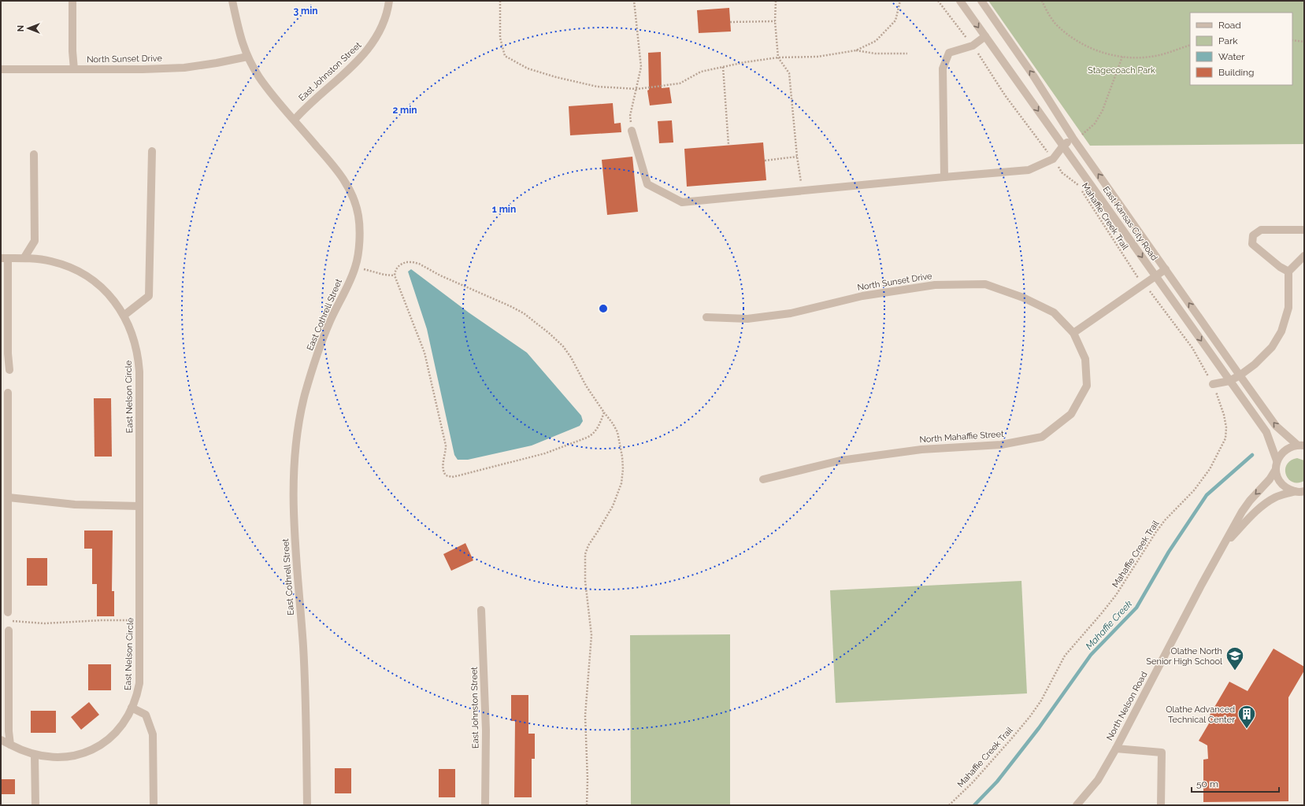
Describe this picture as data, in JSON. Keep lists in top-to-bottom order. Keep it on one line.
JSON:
{"streets":{"street":["North Sunset Drive","East Johnston Street","East Kansas City Road","East Cothrell Street","East Nelson Circle","North Mahaffie Street","North Nelson Road"],"path":["Mahaffie Creek Trail"]},"crossings":[["North Sunset Drive","East Cothrell Street"],["North Sunset Drive","North Mahaffie Street"],["East Johnston Street","East Cothrell Street"]],"water":["Mahaffie Creek"],"parks":["Stagecoach Park"],"places":{"school or university":["Olathe North Senior High School"],"building":["Olathe Advanced Technical Center"]},"legend":["Road","Park","Water","Building"],"scale_bar":"50 m","north":"left","rings":["3 min","2 min","1 min"]}
